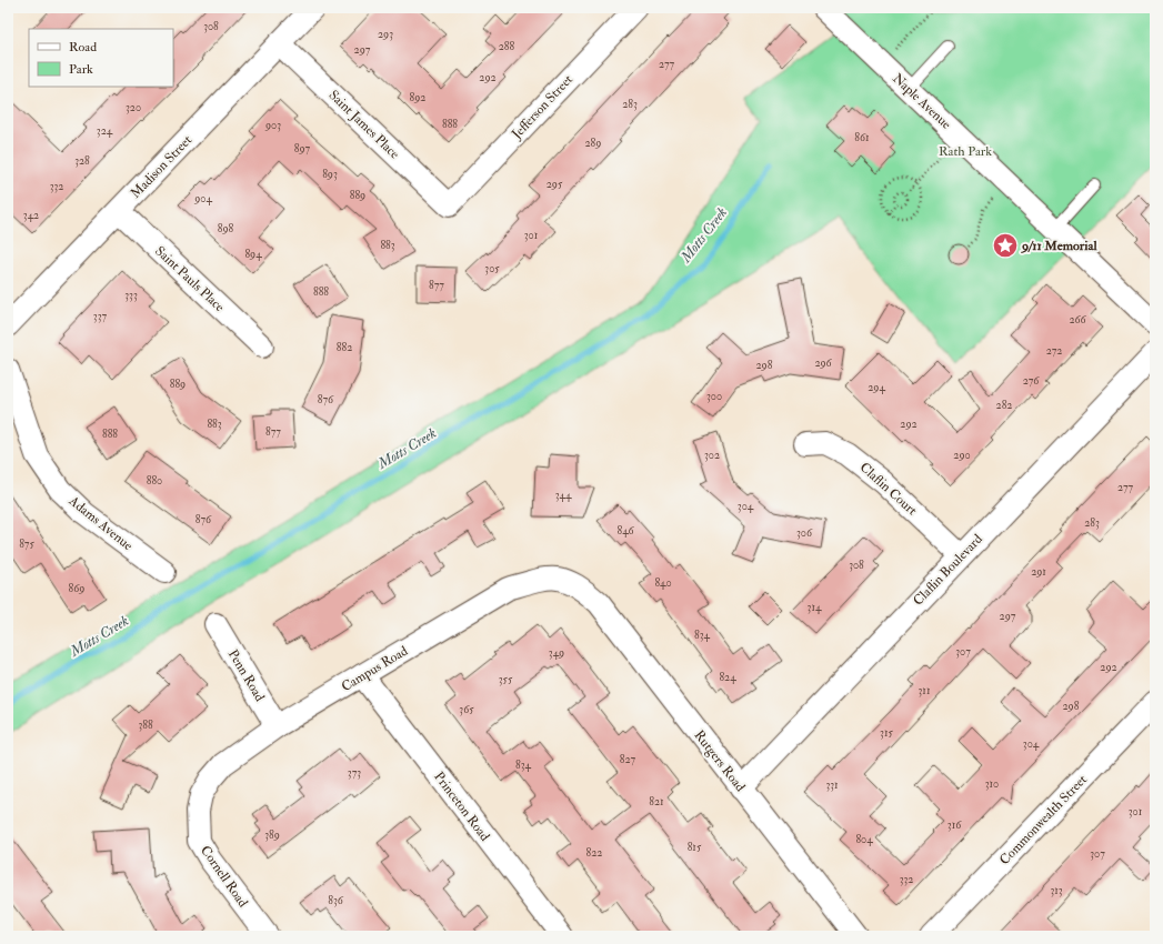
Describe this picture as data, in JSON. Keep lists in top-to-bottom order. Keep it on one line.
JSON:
{"streets":{"street":["Naple Avenue","Jefferson Street","Saint James Place","Madison Street","Saint Pauls Place","Claflin Court","Adams Avenue","Claflin Boulevard","Campus Road","Penn Road","Rutgers Road","Princeton Road","Commonwealth Street","Cornell Road"]},"crossings":[["Jefferson Street","Saint James Place"],["Saint James Place","Madison Street"],["Madison Street","Saint Pauls Place"],["Claflin Court","Claflin Boulevard"],["Claflin Boulevard","Rutgers Road"],["Campus Road","Penn Road"],["Campus Road","Rutgers Road"],["Campus Road","Princeton Road"],["Campus Road","Cornell Road"]],"water":["Motts Creek"],"parks":["Rath Park"],"places":{"place":["9/11 Memorial"]},"house_numbers":["308","293","288","297","277","292","892","283","320","888","903","324","861","289","897","328","893","295","332","889","904","342","898","301","883","894","305","877","888","333","337","266","882","272","296","298","276","889","294","300","876","282","883","292","877","888","302","290","880","277","344","304","876","283","846","306","875","308","291","840","869","314","297","834","307","349","292","824","355","311","298","365","388","315","304","827","834","373","310","331","821","301","316","389","804","815","822","307","332","313","836"],"legend":["Road","Park"]}
